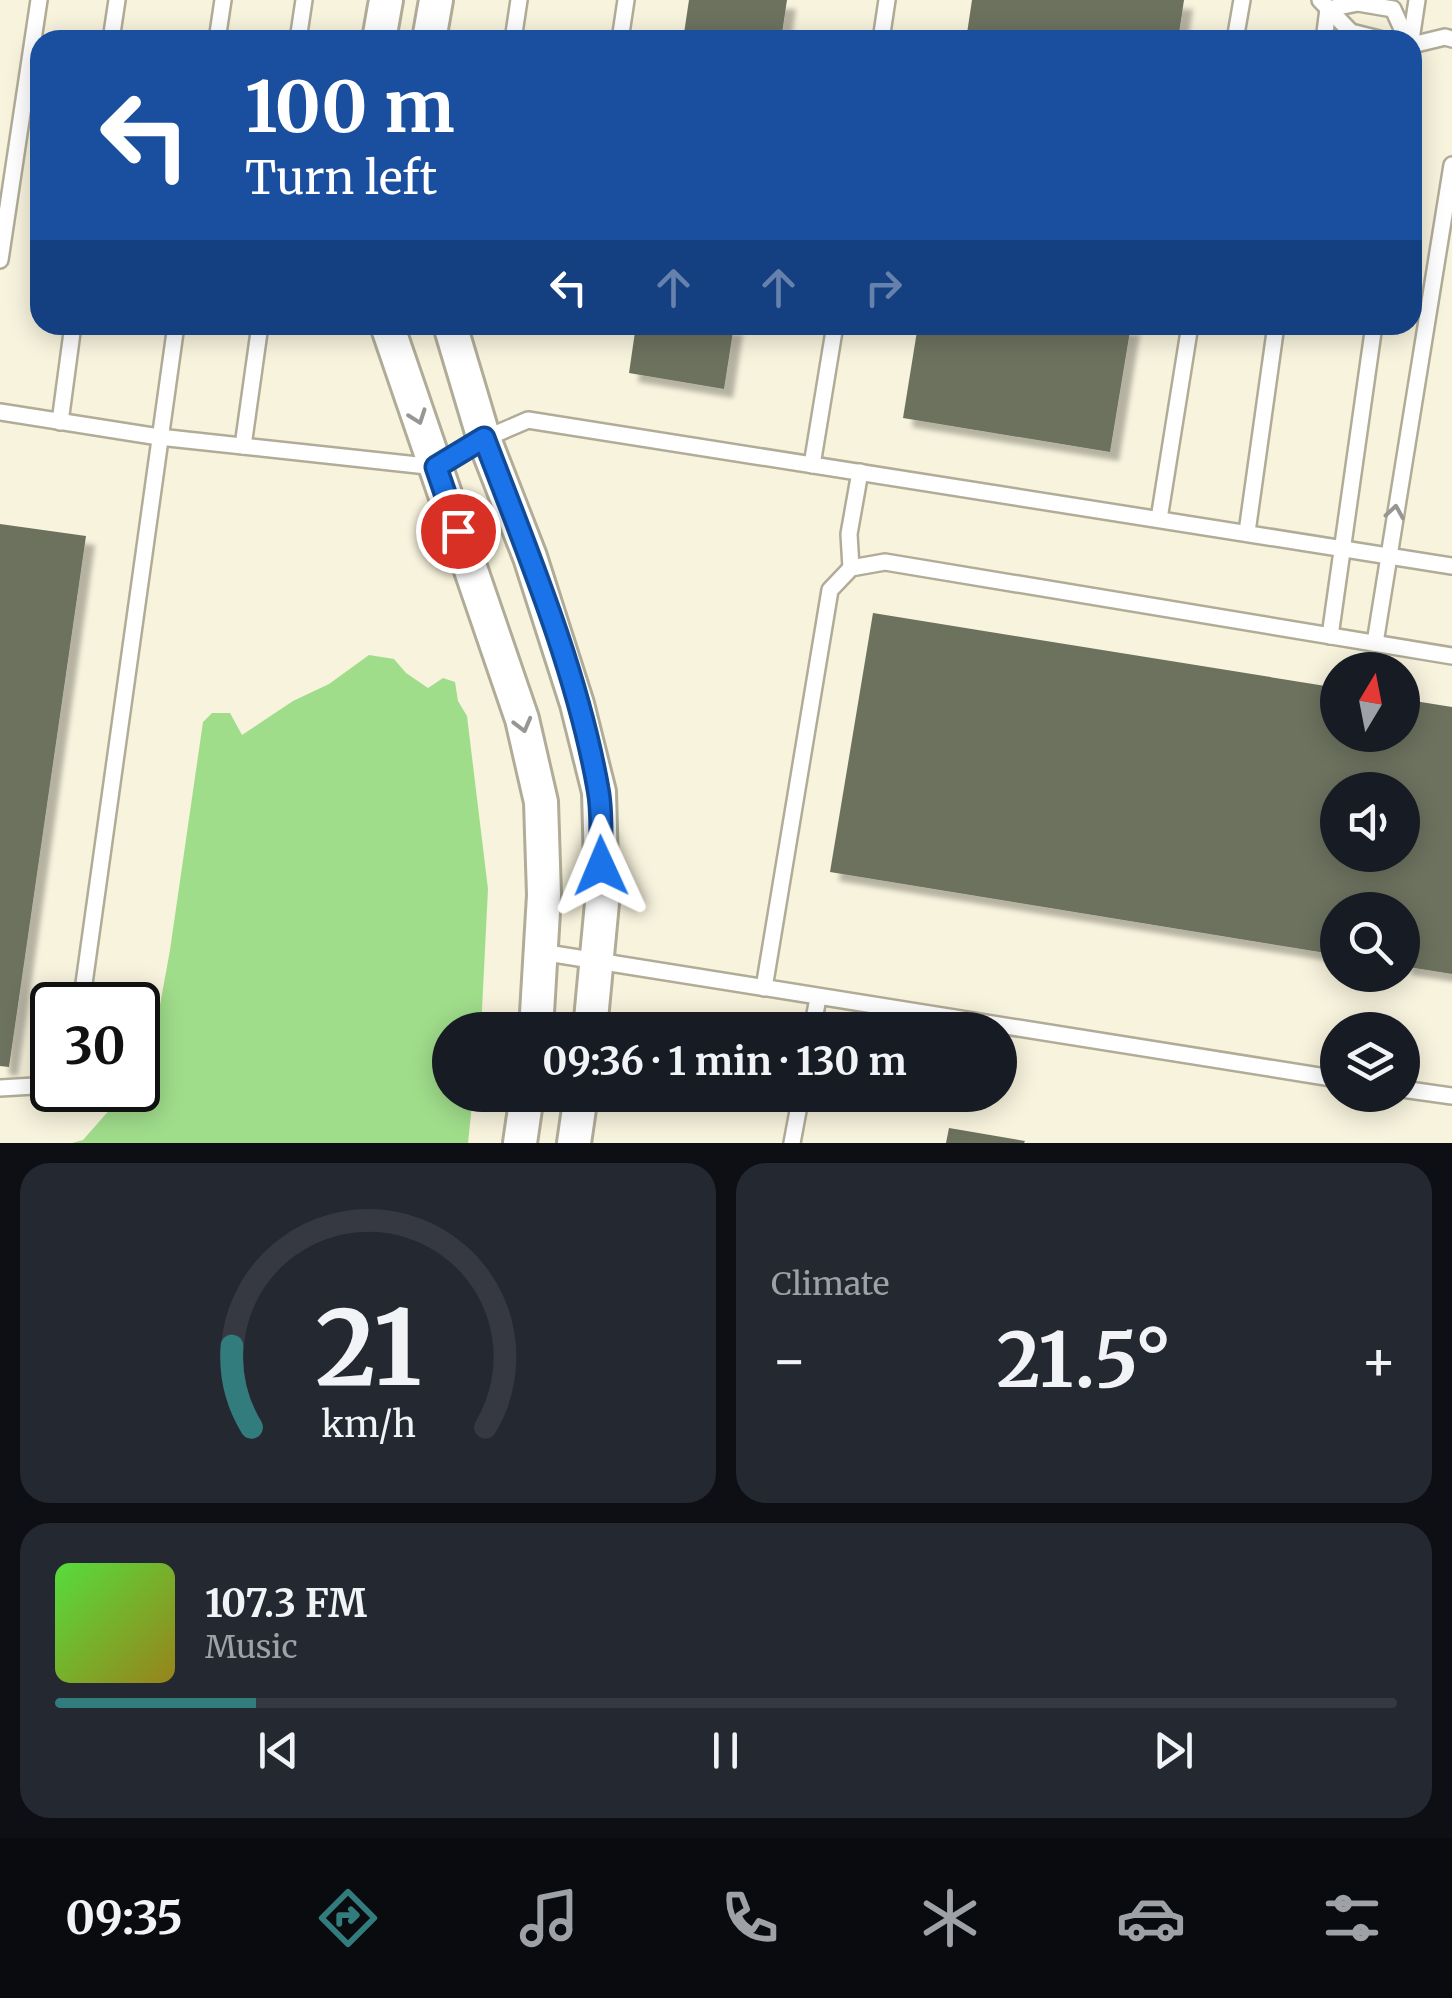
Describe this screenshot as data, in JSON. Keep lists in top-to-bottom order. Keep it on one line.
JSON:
{"north":"top","page":{"turn":["100 m","Turn left"],"limit":"30","trip":"09:36 · 1 min · 130 m","tile":"Climate","heat":["−","21.5°","+"],"song":["107.3 FM","Music"],"tabs":"09:35","gauge":["21","km/h"]}}
